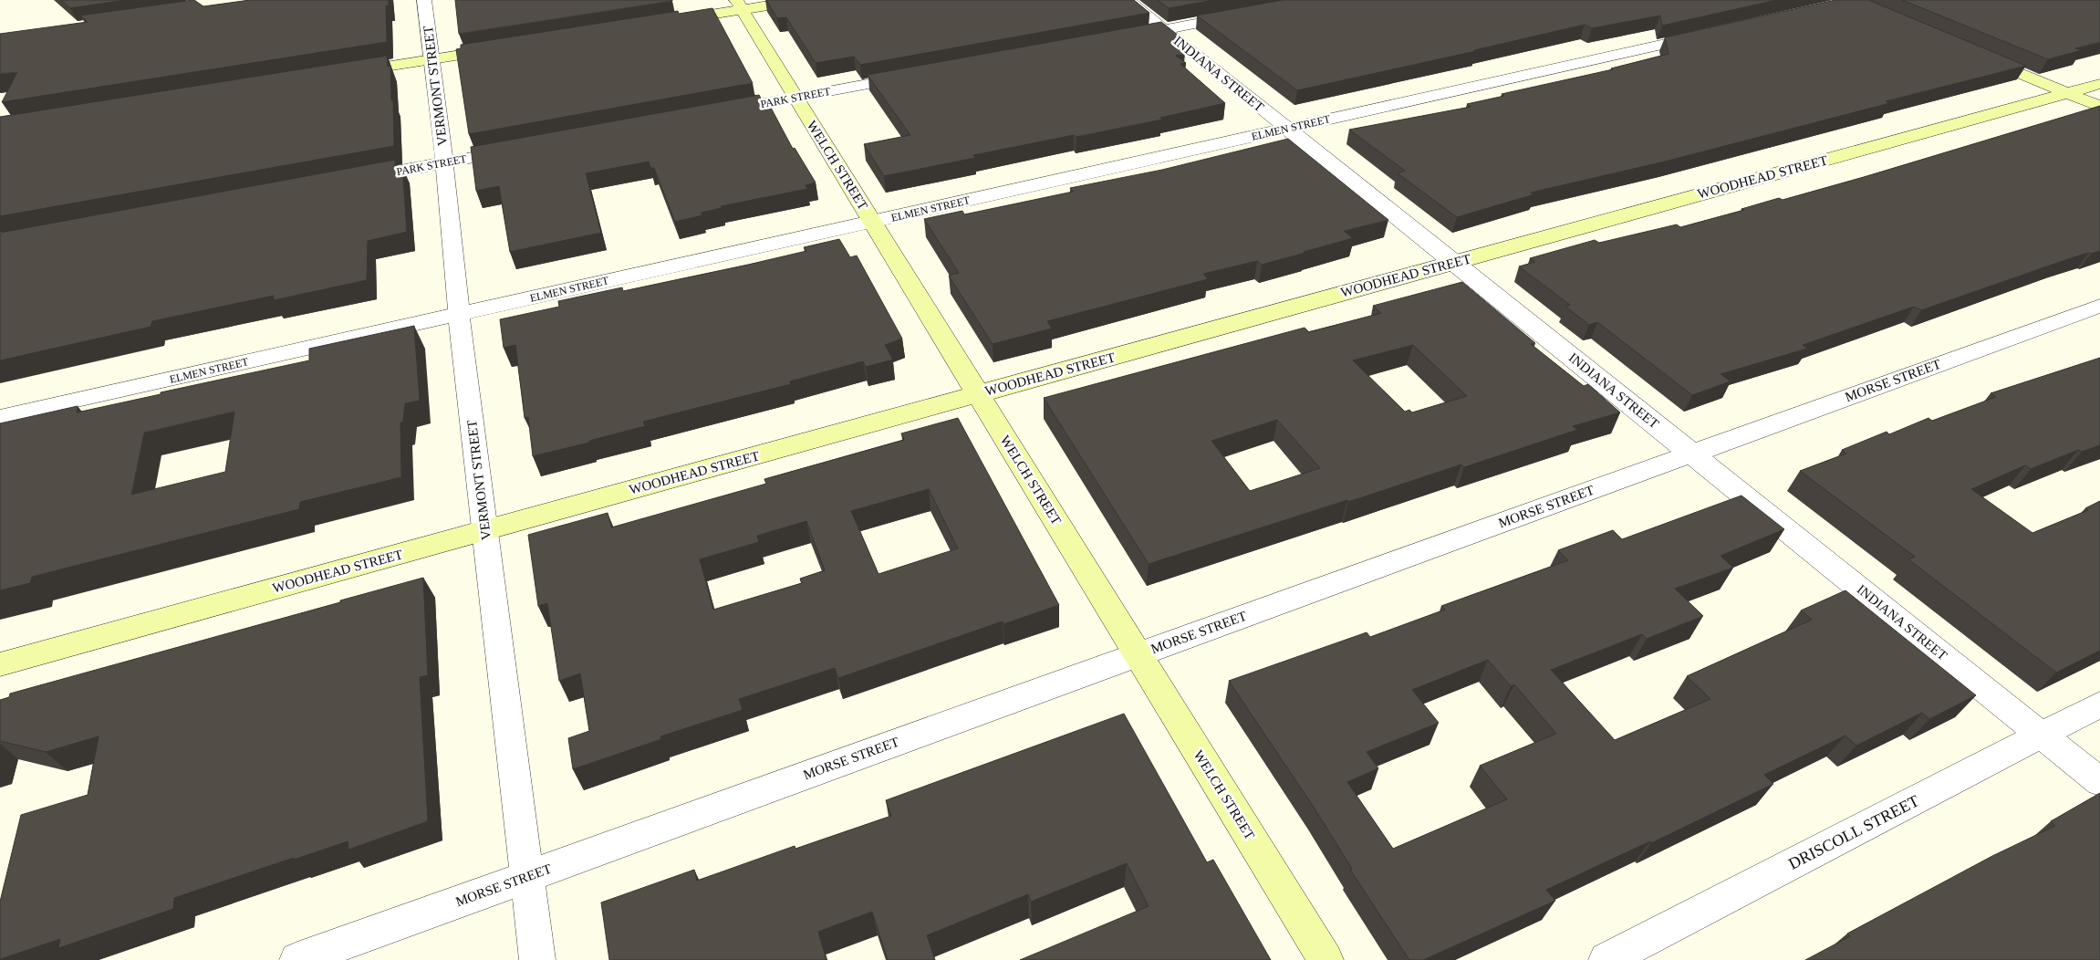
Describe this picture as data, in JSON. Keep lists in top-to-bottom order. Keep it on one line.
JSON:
{"streets":{"street":["INDIANA STREET","VERMONT STREET","PARK STREET","ELMEN STREET","WELCH STREET","WOODHEAD STREET","MORSE STREET","DRISCOLL STREET"]},"crossings":[["INDIANA STREET","ELMEN STREET"],["INDIANA STREET","WOODHEAD STREET"],["INDIANA STREET","MORSE STREET"],["INDIANA STREET","DRISCOLL STREET"],["VERMONT STREET","PARK STREET"],["VERMONT STREET","ELMEN STREET"],["VERMONT STREET","WOODHEAD STREET"],["VERMONT STREET","MORSE STREET"],["PARK STREET","WELCH STREET"],["ELMEN STREET","WELCH STREET"],["WELCH STREET","WOODHEAD STREET"],["WELCH STREET","MORSE STREET"]]}
